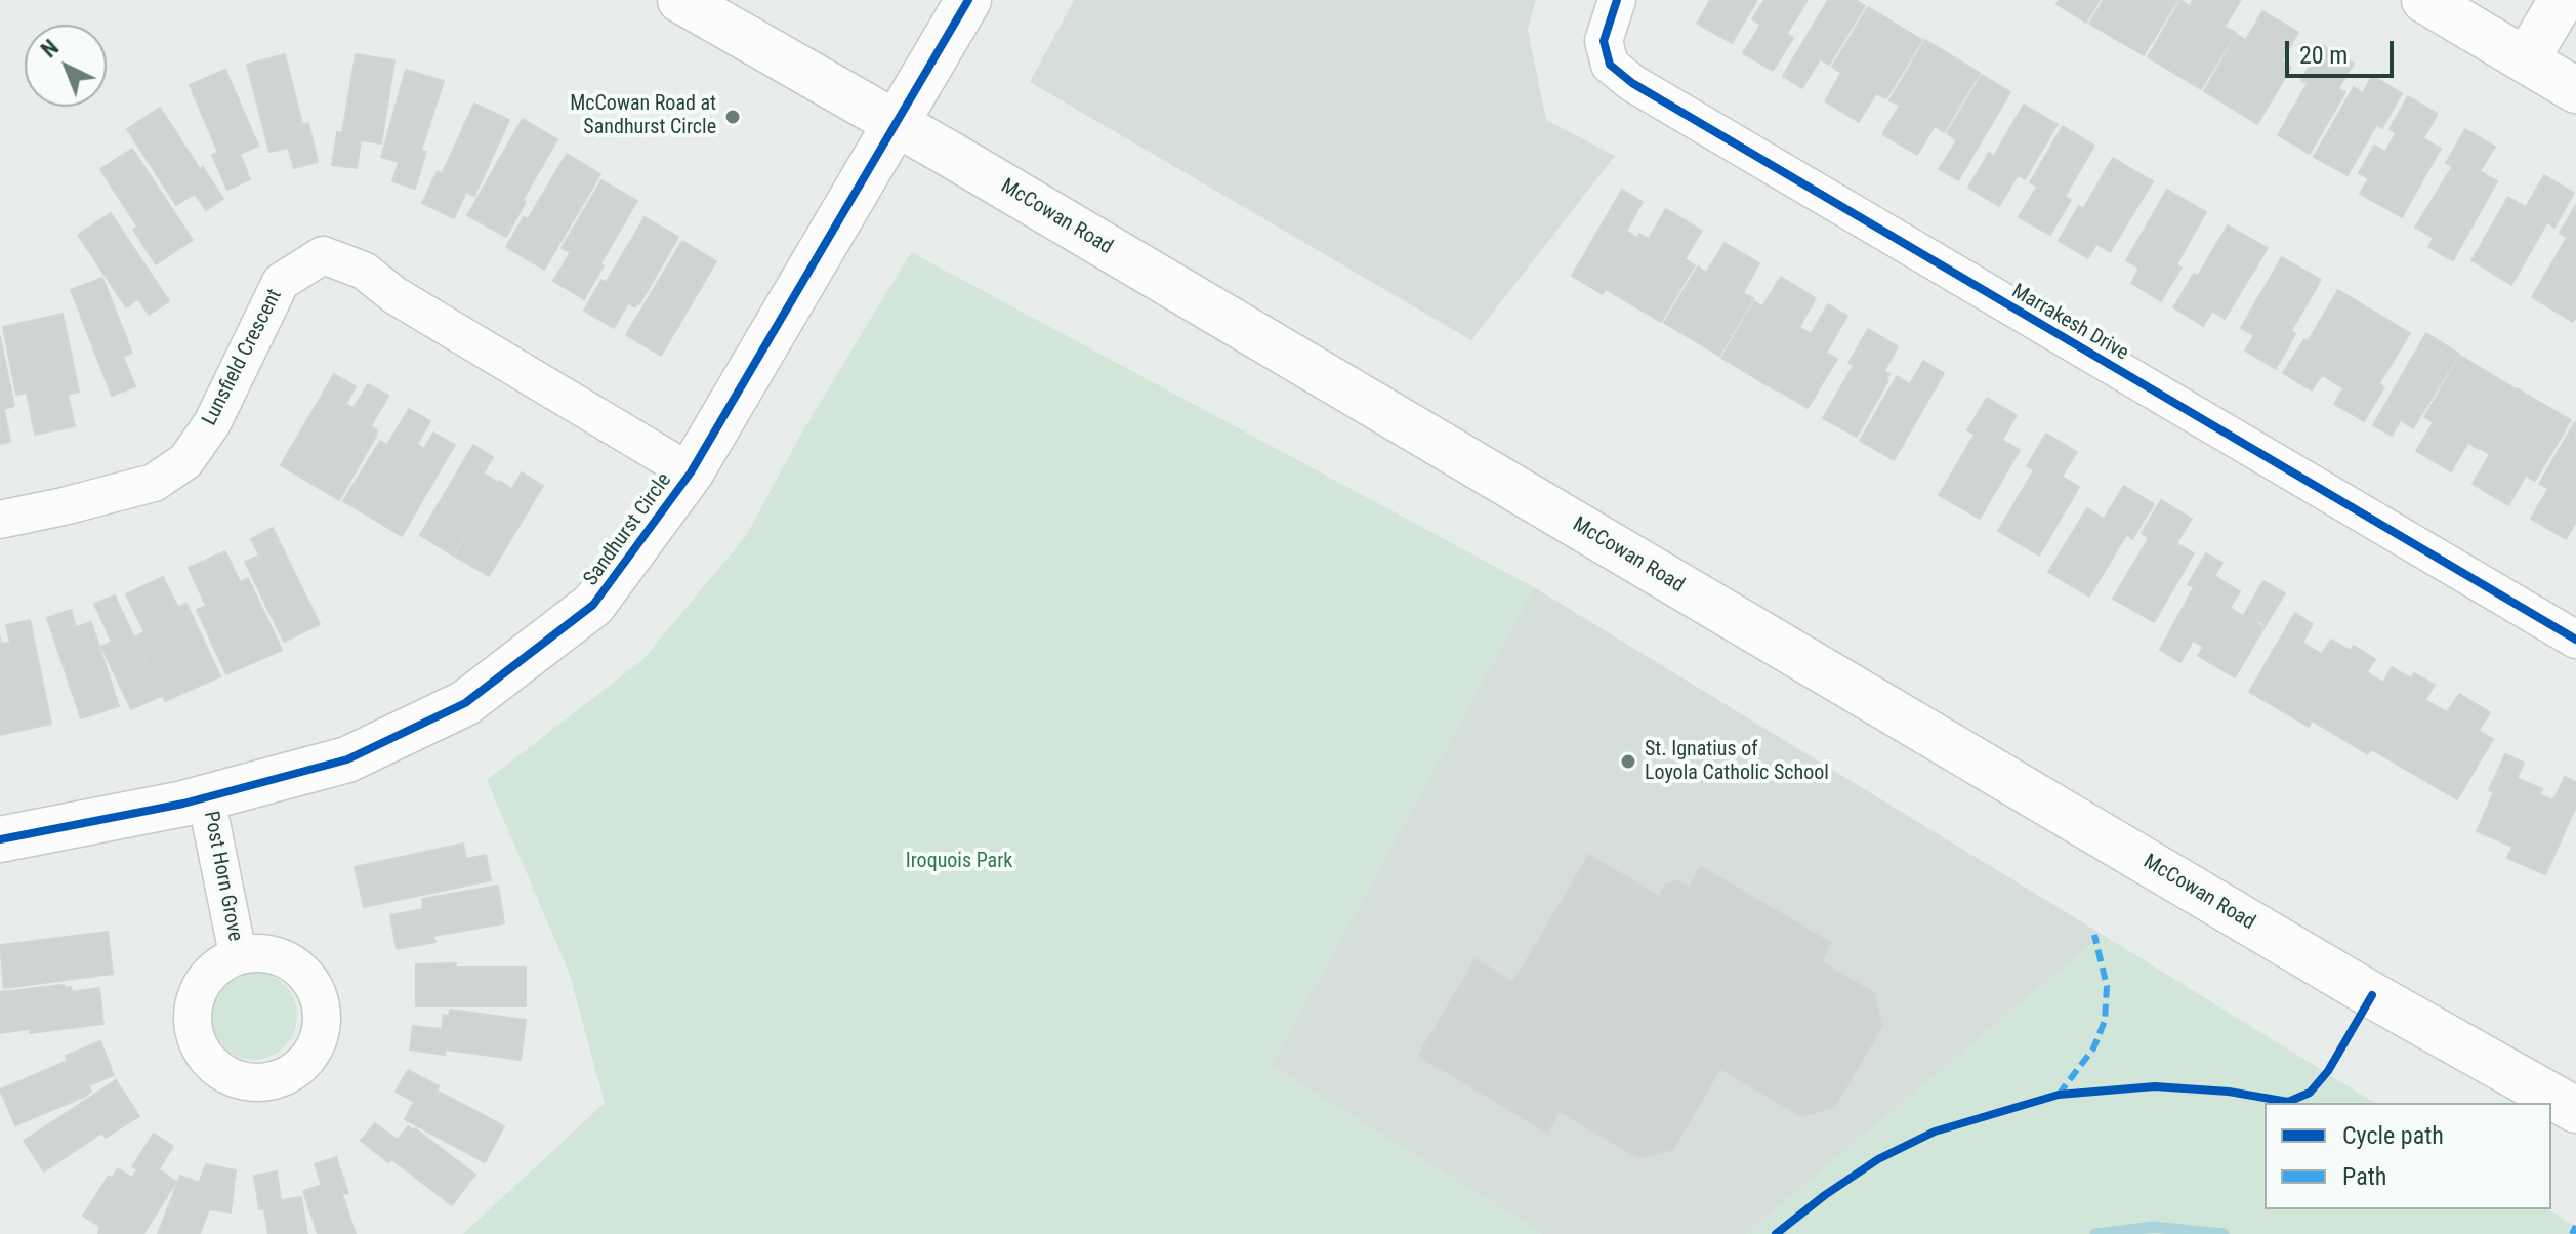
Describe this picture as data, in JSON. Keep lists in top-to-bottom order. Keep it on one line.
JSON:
{"streets":{"main road":["McCowan Road","Sandhurst Circle"],"street":["Marrakesh Drive","Lunsfield Crescent","Post Horn Grove"]},"crossings":[["McCowan Road","Sandhurst Circle"],["Lunsfield Crescent","Sandhurst Circle"],["Sandhurst Circle","Post Horn Grove"]],"parks":["Iroquois Park"],"places":["McCowan Road at Sandhurst Circle","St. Ignatius of Loyola Catholic School"],"legend":["Cycle path","Path"],"scale_bar":"20 m","north":"top left"}
